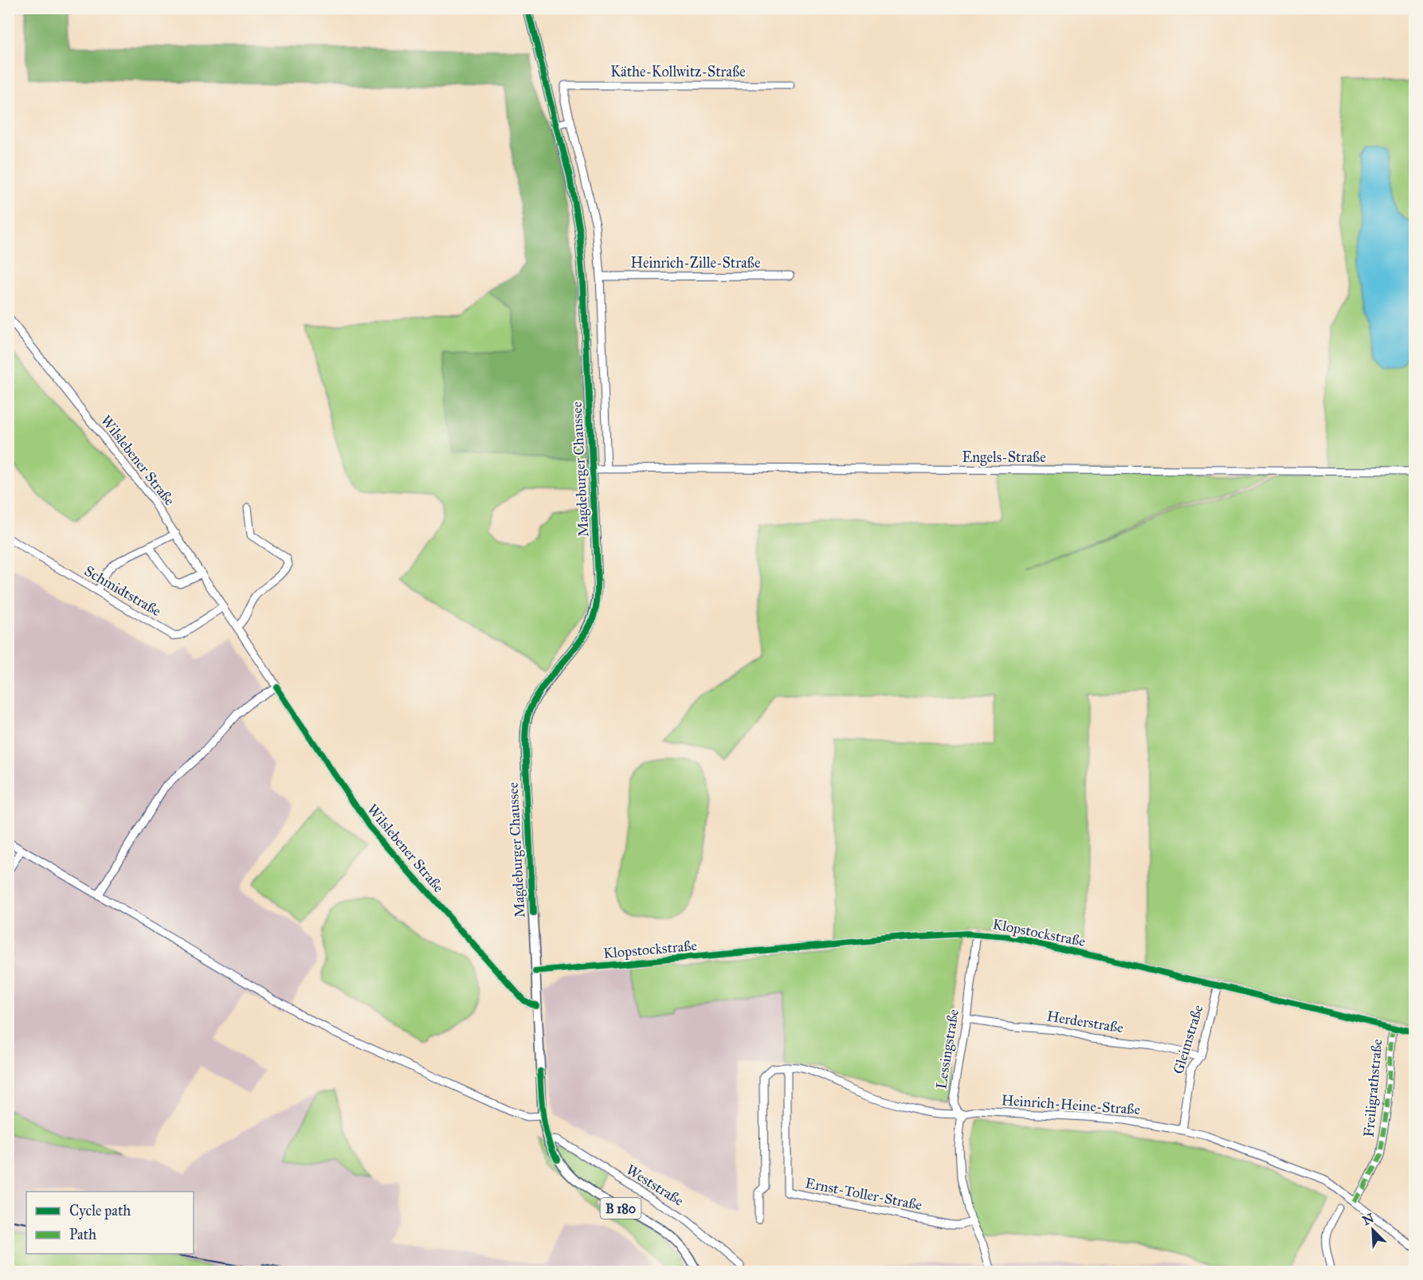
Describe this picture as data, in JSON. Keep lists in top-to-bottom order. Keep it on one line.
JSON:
{"streets":{"main road":["Magdeburger Chaussee","B 180"],"street":["Käthe-Kollwitz-Straße","Heinrich-Zille-Straße","Engels-Straße","Wilslebener Straße","Schmidtstraße","Klopstockstraße","Herderstraße","Gleimstraße","Lessingstraße","Freiligrathstraße","Heinrich-Heine-Straße","Weststraße","Ernst-Toller-Straße"]},"crossings":[["Engels-Straße","Magdeburger Chaussee"],["Wilslebener Straße","Magdeburger Chaussee"],["Wilslebener Straße","Schmidtstraße"],["Magdeburger Chaussee","Klopstockstraße"],["Magdeburger Chaussee","Weststraße"],["Klopstockstraße","Gleimstraße"],["Klopstockstraße","Lessingstraße"],["Klopstockstraße","Freiligrathstraße"],["Herderstraße","Gleimstraße"],["Herderstraße","Lessingstraße"],["Gleimstraße","Heinrich-Heine-Straße"],["Lessingstraße","Heinrich-Heine-Straße"],["Freiligrathstraße","Heinrich-Heine-Straße"],["Heinrich-Heine-Straße","Ernst-Toller-Straße"]],"legend":["Cycle path","Path"],"north":"top left"}
